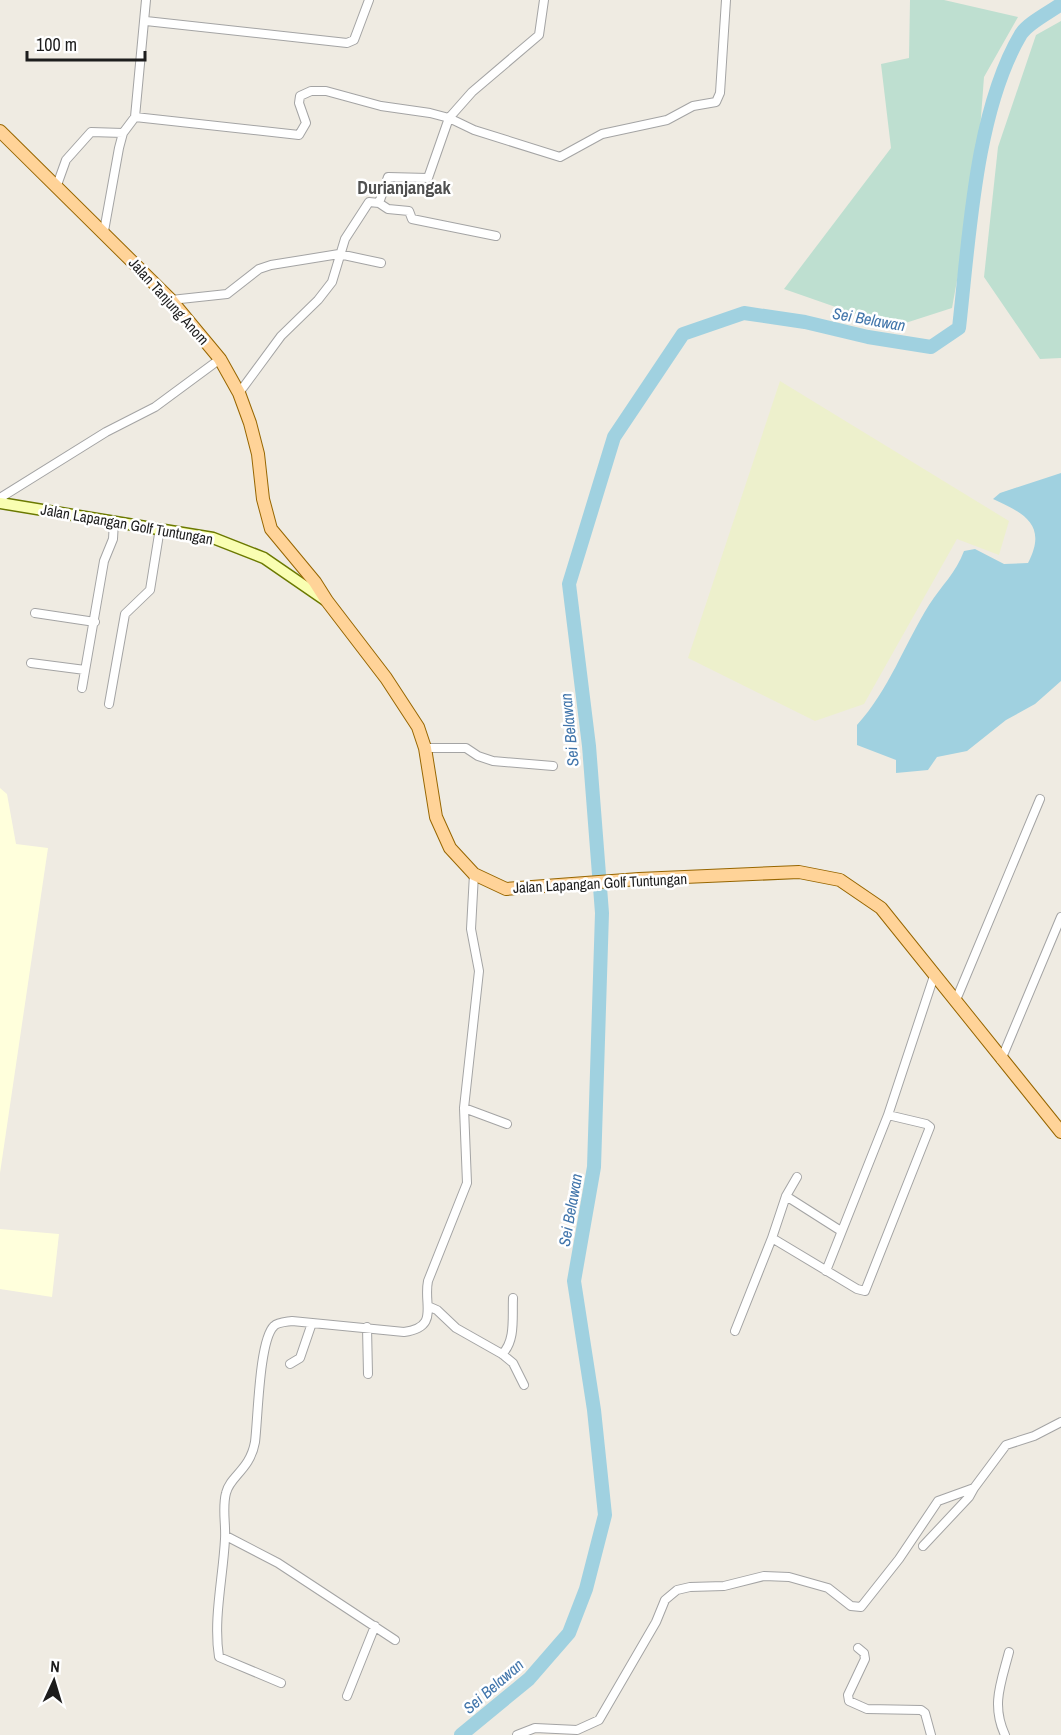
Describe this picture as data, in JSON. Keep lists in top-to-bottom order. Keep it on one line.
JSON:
{"streets":{"main road":["Jalan Tanjung Anom","Jalan Lapangan Golf Tuntungan"]},"crossings":[["Jalan Tanjung Anom","Jalan Lapangan Golf Tuntungan"]],"districts":["Durianjangak"],"water":["Sei Belawan"],"scale_bar":"100 m","north":"top"}
